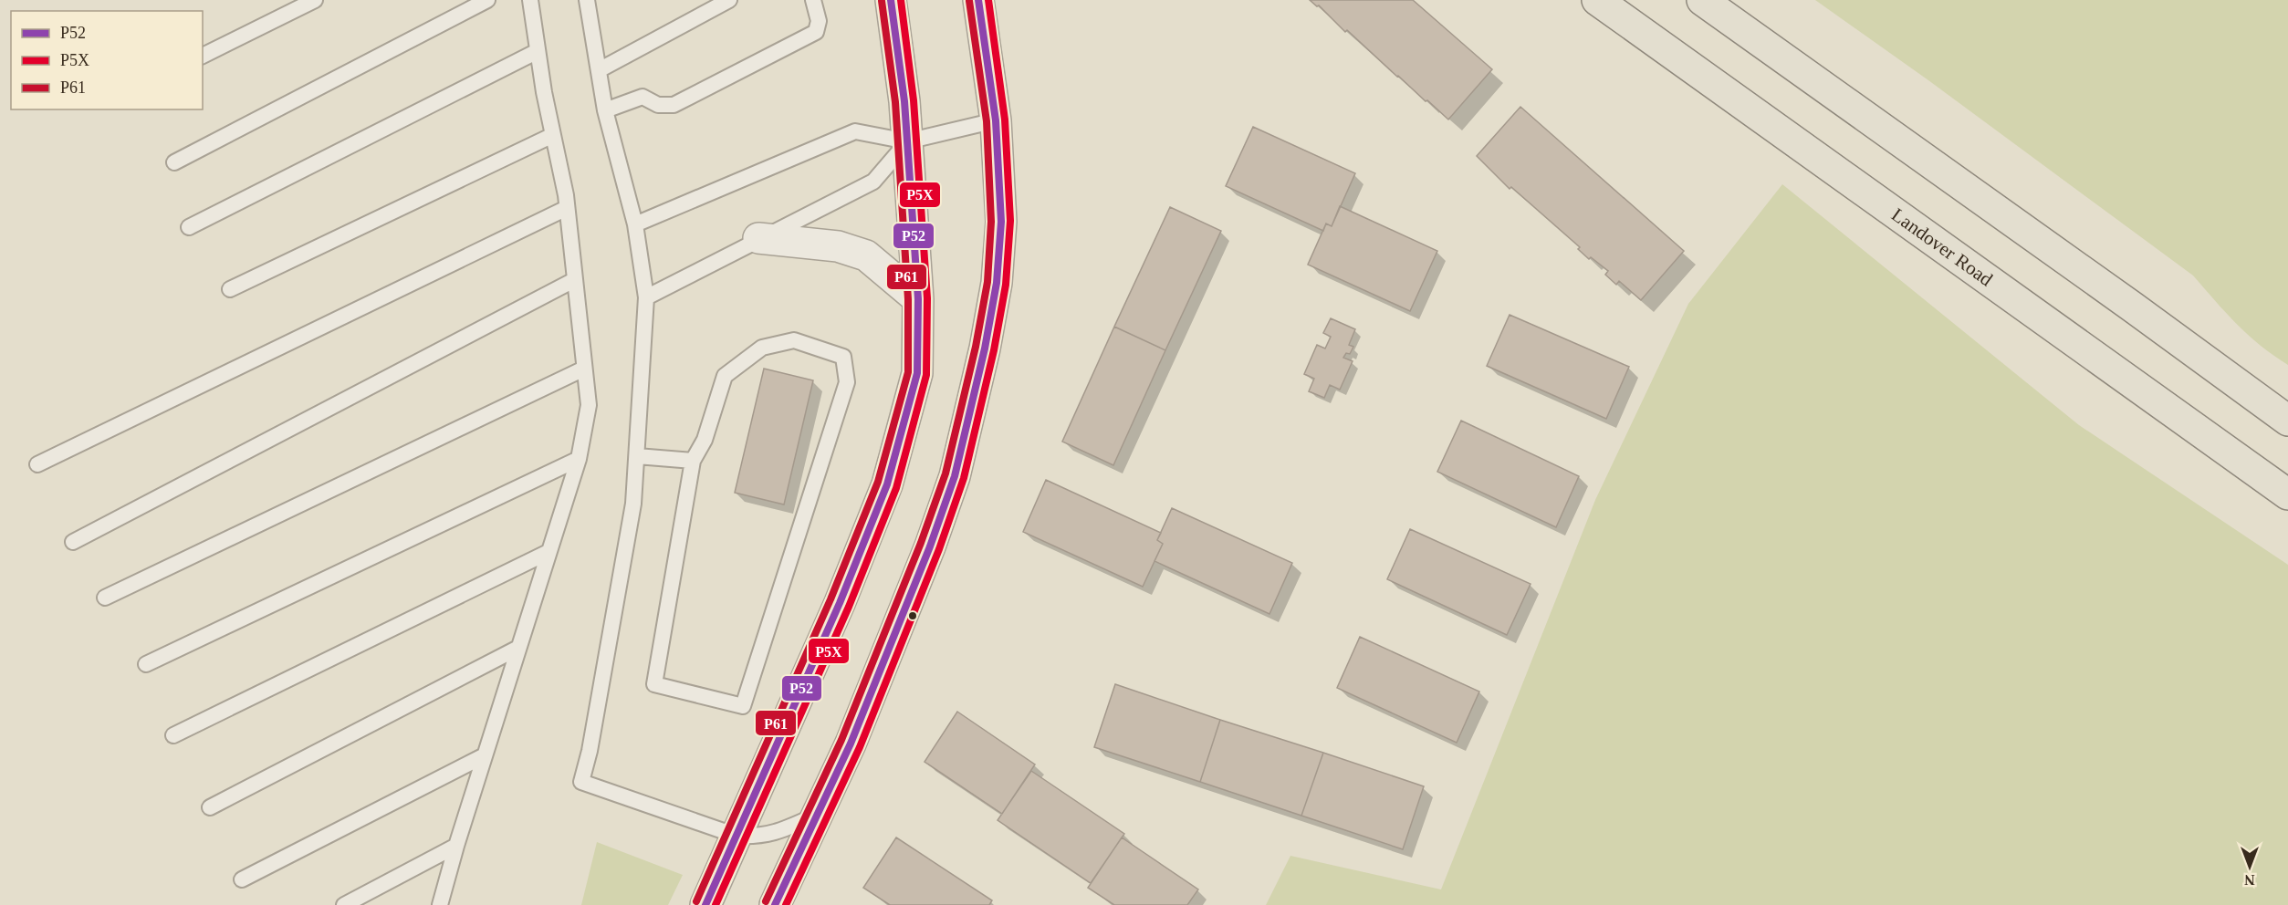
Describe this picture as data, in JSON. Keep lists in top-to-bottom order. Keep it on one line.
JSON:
{"streets":{"main road":["Landover Road"]},"lines":["transit line P52","transit line P5X","transit line P61"],"legend":["P52","P5X","P61"],"north":"bottom"}
